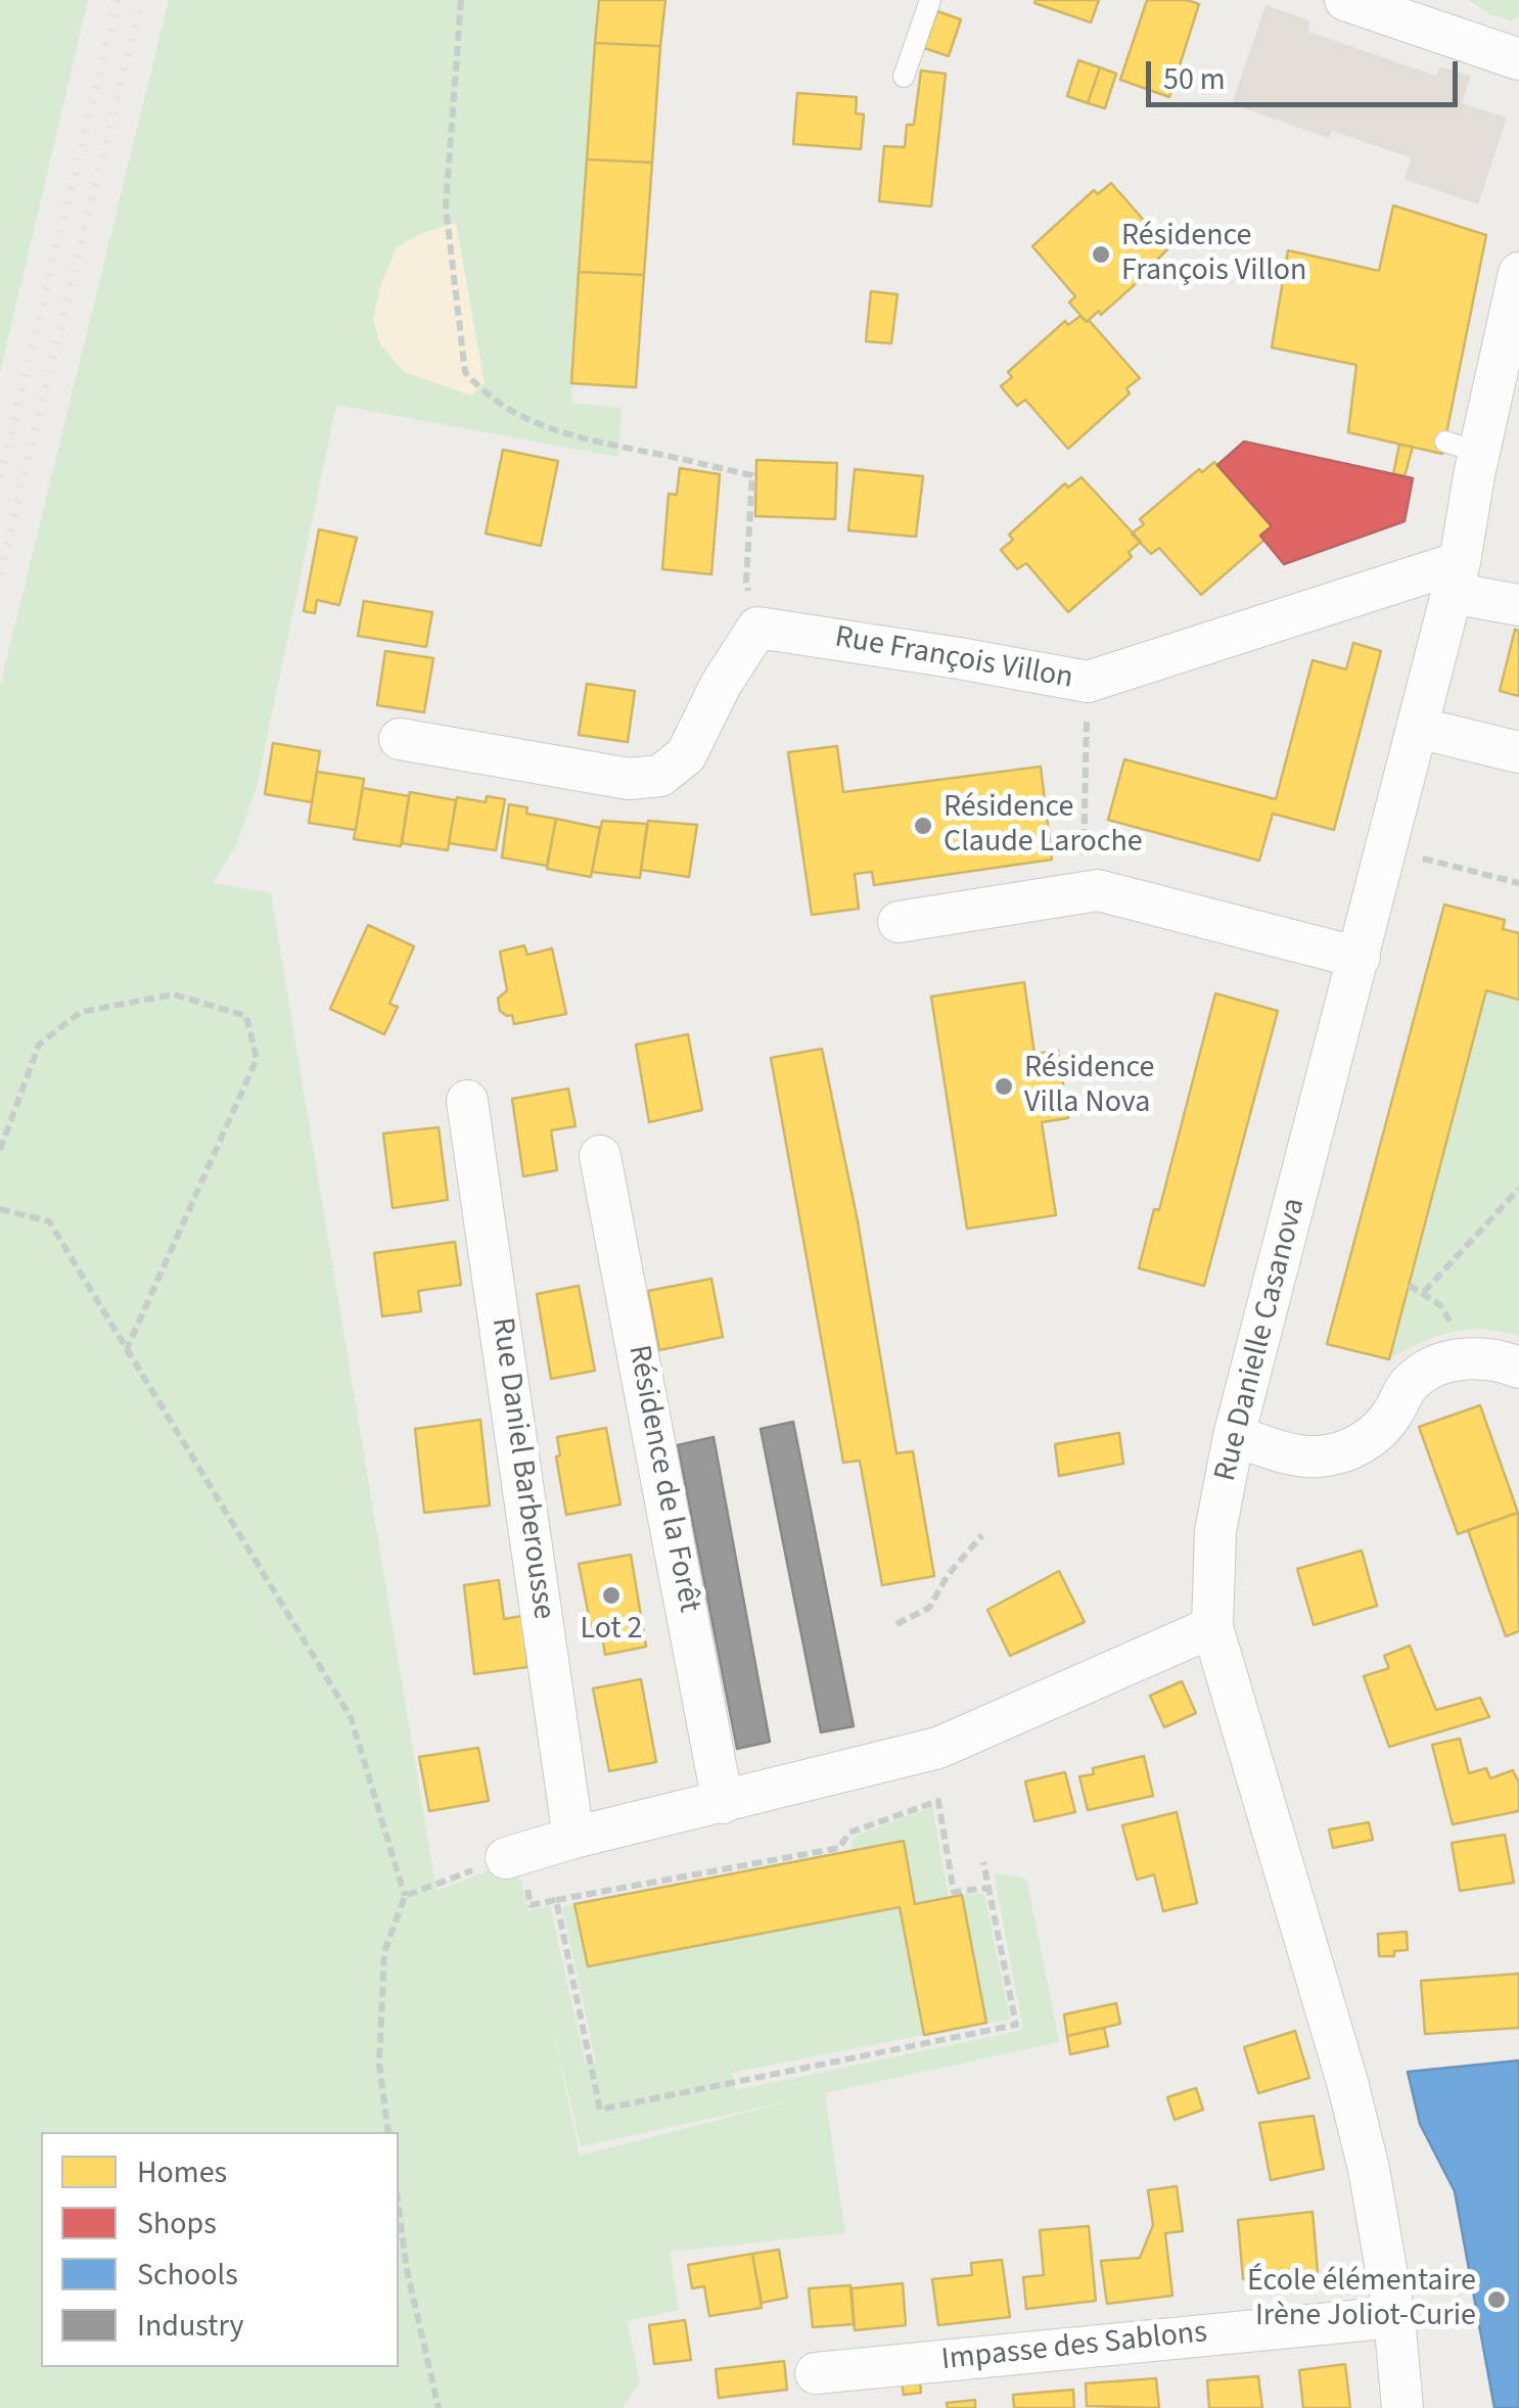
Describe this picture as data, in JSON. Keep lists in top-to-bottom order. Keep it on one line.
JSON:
{"streets":{"street":["Rue François Villon","Rue Danielle Casanova","Rue Daniel Barberousse","Résidence de la Forêt","Impasse des Sablons"]},"crossings":[["Rue François Villon","Rue Danielle Casanova"],["Rue Danielle Casanova","Impasse des Sablons"]],"places":["Résidence François Villon","Résidence Claude Laroche","Résidence Villa Nova","Lot 2","École élémentaire Irène Joliot-Curie"],"legend":["Homes","Shops","Schools","Industry"],"scale_bar":"50 m"}
